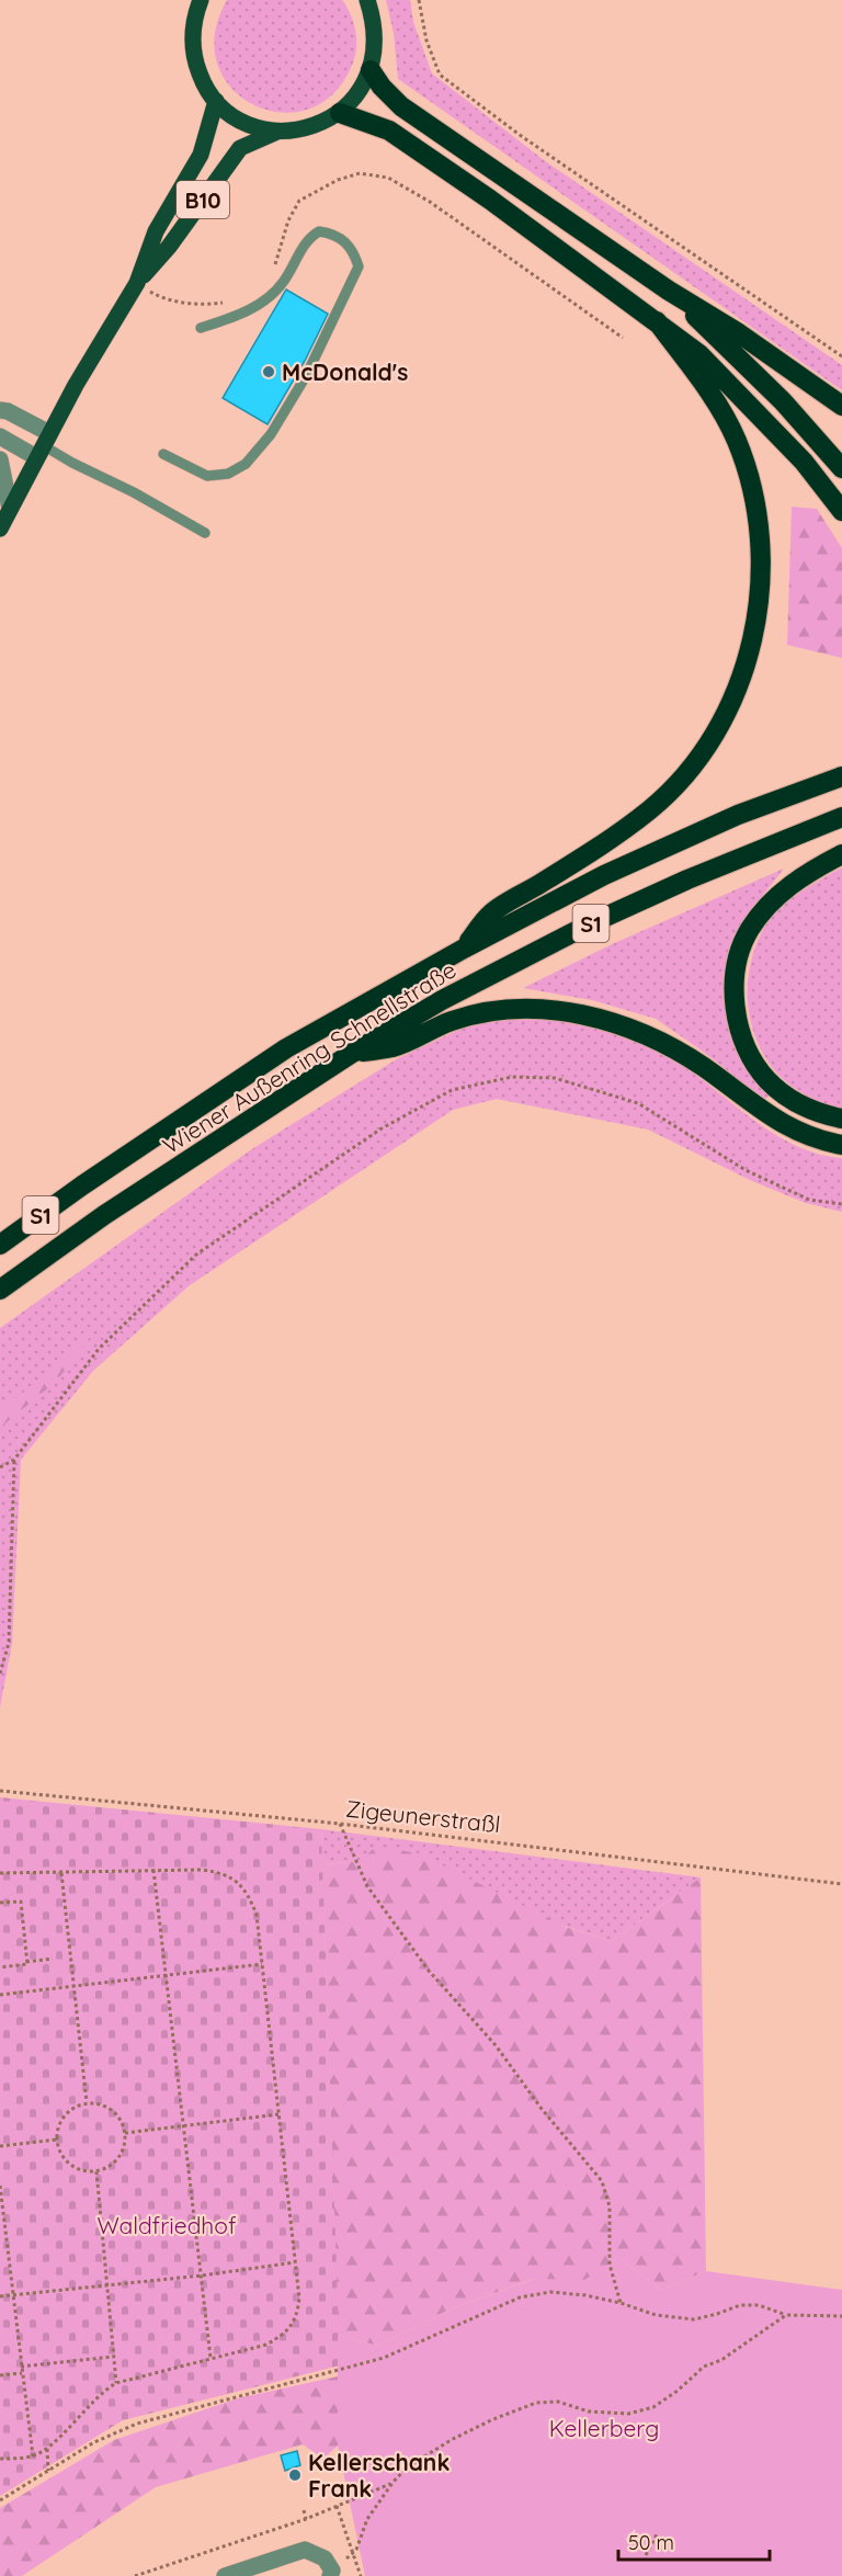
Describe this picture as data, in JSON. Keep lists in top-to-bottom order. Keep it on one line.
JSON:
{"streets":{"highway":["S1","Wiener Außenring Schnellstraße"],"main road":["B10"],"path":["Zigeunerstraßl"]},"parks":["Waldfriedhof","Kellerberg"],"places":["McDonald's","Kellerschank Frank"],"scale_bar":"50 m"}
